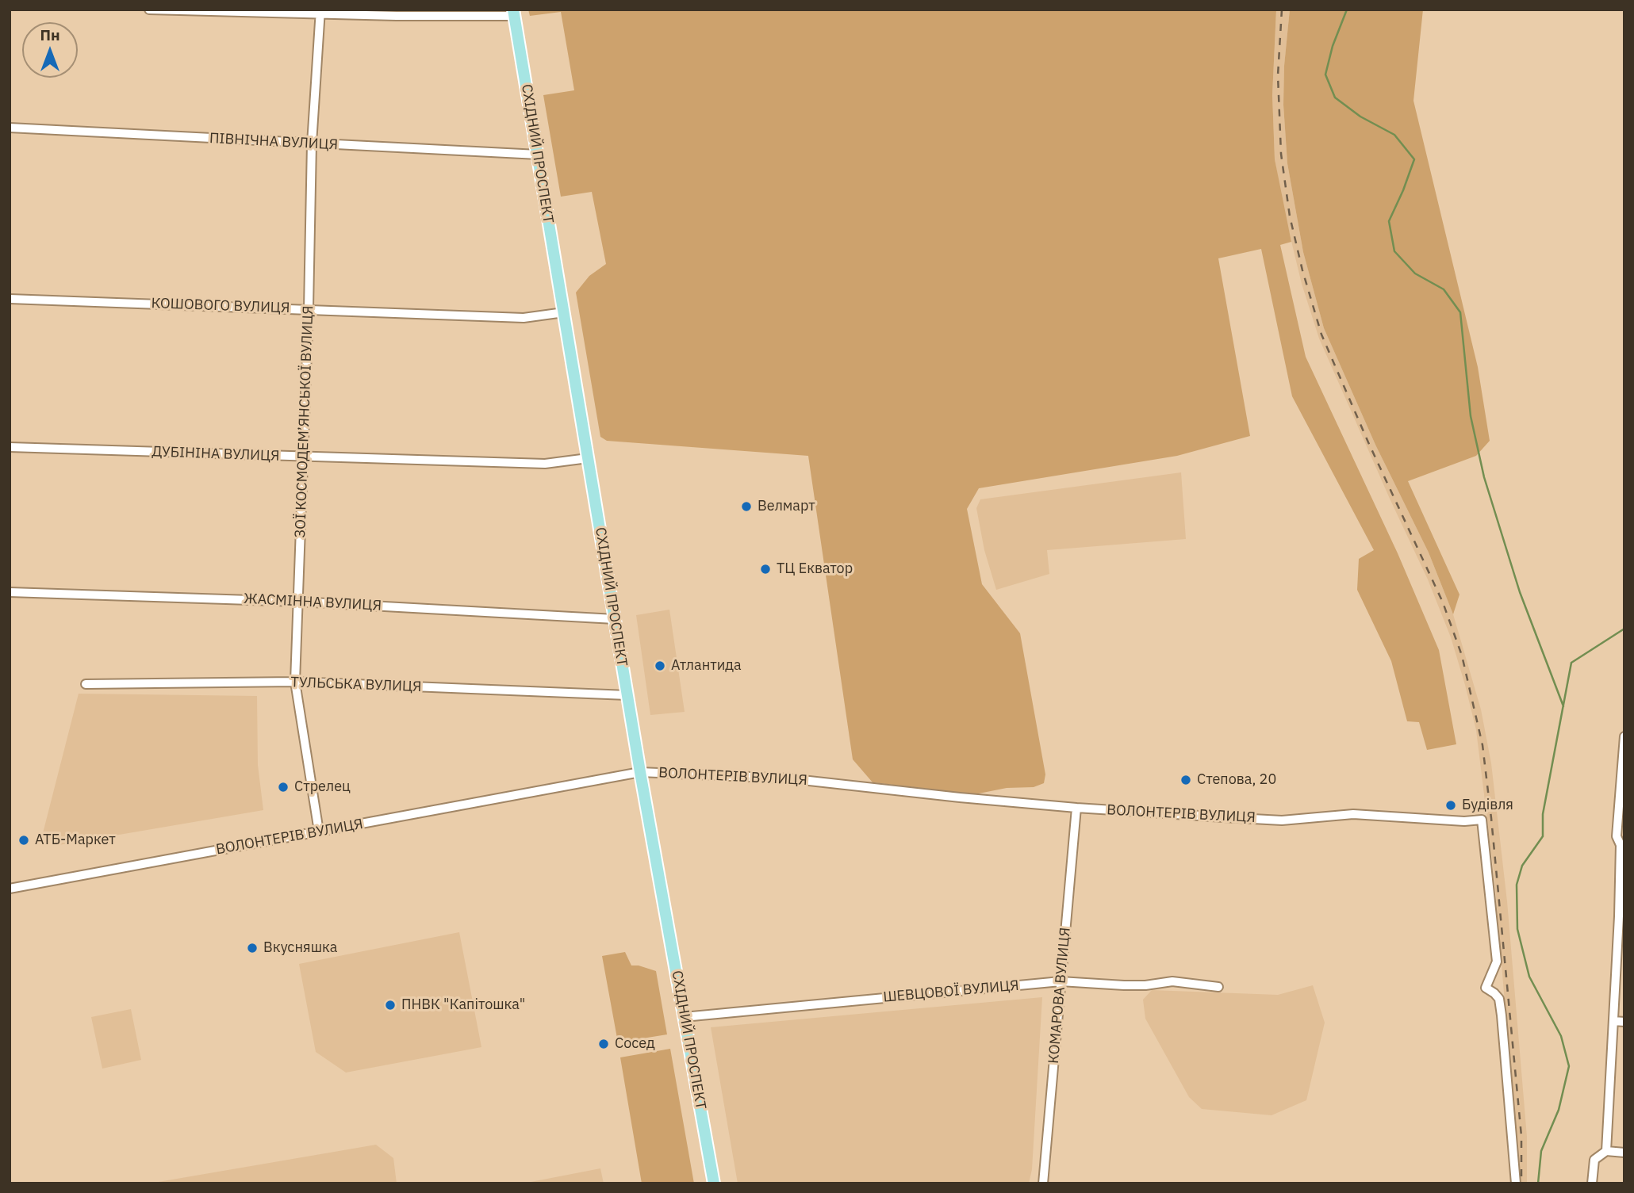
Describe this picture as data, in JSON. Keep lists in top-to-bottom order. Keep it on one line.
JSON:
{"streets":{"main road":["СХІДНИЙ ПРОСПЕКТ"],"street":["ПІВНІЧНА ВУЛИЦЯ","КОШОВОГО ВУЛИЦЯ","ЗОЇ КОСМОДЕМ’ЯНСЬКОЇ ВУЛИЦЯ","ДУБІНІНА ВУЛИЦЯ","ЖАСМІННА ВУЛИЦЯ","ТУЛЬСЬКА ВУЛИЦЯ","ВОЛОНТЕРІВ ВУЛИЦЯ","ШЕВЦОВОЇ ВУЛИЦЯ","КОМАРОВА ВУЛИЦЯ"]},"crossings":[["ПІВНІЧНА ВУЛИЦЯ","СХІДНИЙ ПРОСПЕКТ"],["ПІВНІЧНА ВУЛИЦЯ","ЗОЇ КОСМОДЕМ’ЯНСЬКОЇ ВУЛИЦЯ"],["СХІДНИЙ ПРОСПЕКТ","КОШОВОГО ВУЛИЦЯ"],["СХІДНИЙ ПРОСПЕКТ","ДУБІНІНА ВУЛИЦЯ"],["СХІДНИЙ ПРОСПЕКТ","ЖАСМІННА ВУЛИЦЯ"],["СХІДНИЙ ПРОСПЕКТ","ТУЛЬСЬКА ВУЛИЦЯ"],["СХІДНИЙ ПРОСПЕКТ","ВОЛОНТЕРІВ ВУЛИЦЯ"],["СХІДНИЙ ПРОСПЕКТ","ШЕВЦОВОЇ ВУЛИЦЯ"],["КОШОВОГО ВУЛИЦЯ","ЗОЇ КОСМОДЕМ’ЯНСЬКОЇ ВУЛИЦЯ"],["ЗОЇ КОСМОДЕМ’ЯНСЬКОЇ ВУЛИЦЯ","ДУБІНІНА ВУЛИЦЯ"],["ЗОЇ КОСМОДЕМ’ЯНСЬКОЇ ВУЛИЦЯ","ЖАСМІННА ВУЛИЦЯ"],["ЗОЇ КОСМОДЕМ’ЯНСЬКОЇ ВУЛИЦЯ","ТУЛЬСЬКА ВУЛИЦЯ"],["ЗОЇ КОСМОДЕМ’ЯНСЬКОЇ ВУЛИЦЯ","ВОЛОНТЕРІВ ВУЛИЦЯ"],["ВОЛОНТЕРІВ ВУЛИЦЯ","КОМАРОВА ВУЛИЦЯ"],["ШЕВЦОВОЇ ВУЛИЦЯ","КОМАРОВА ВУЛИЦЯ"]],"places":["Велмарт","ТЦ Екватор","Атлантида","Степова, 20","Стрелец","Будівля","АТБ-Маркет","Вкусняшка","ПНВК \"Капітошка\"","Сосед"],"north":"top"}
